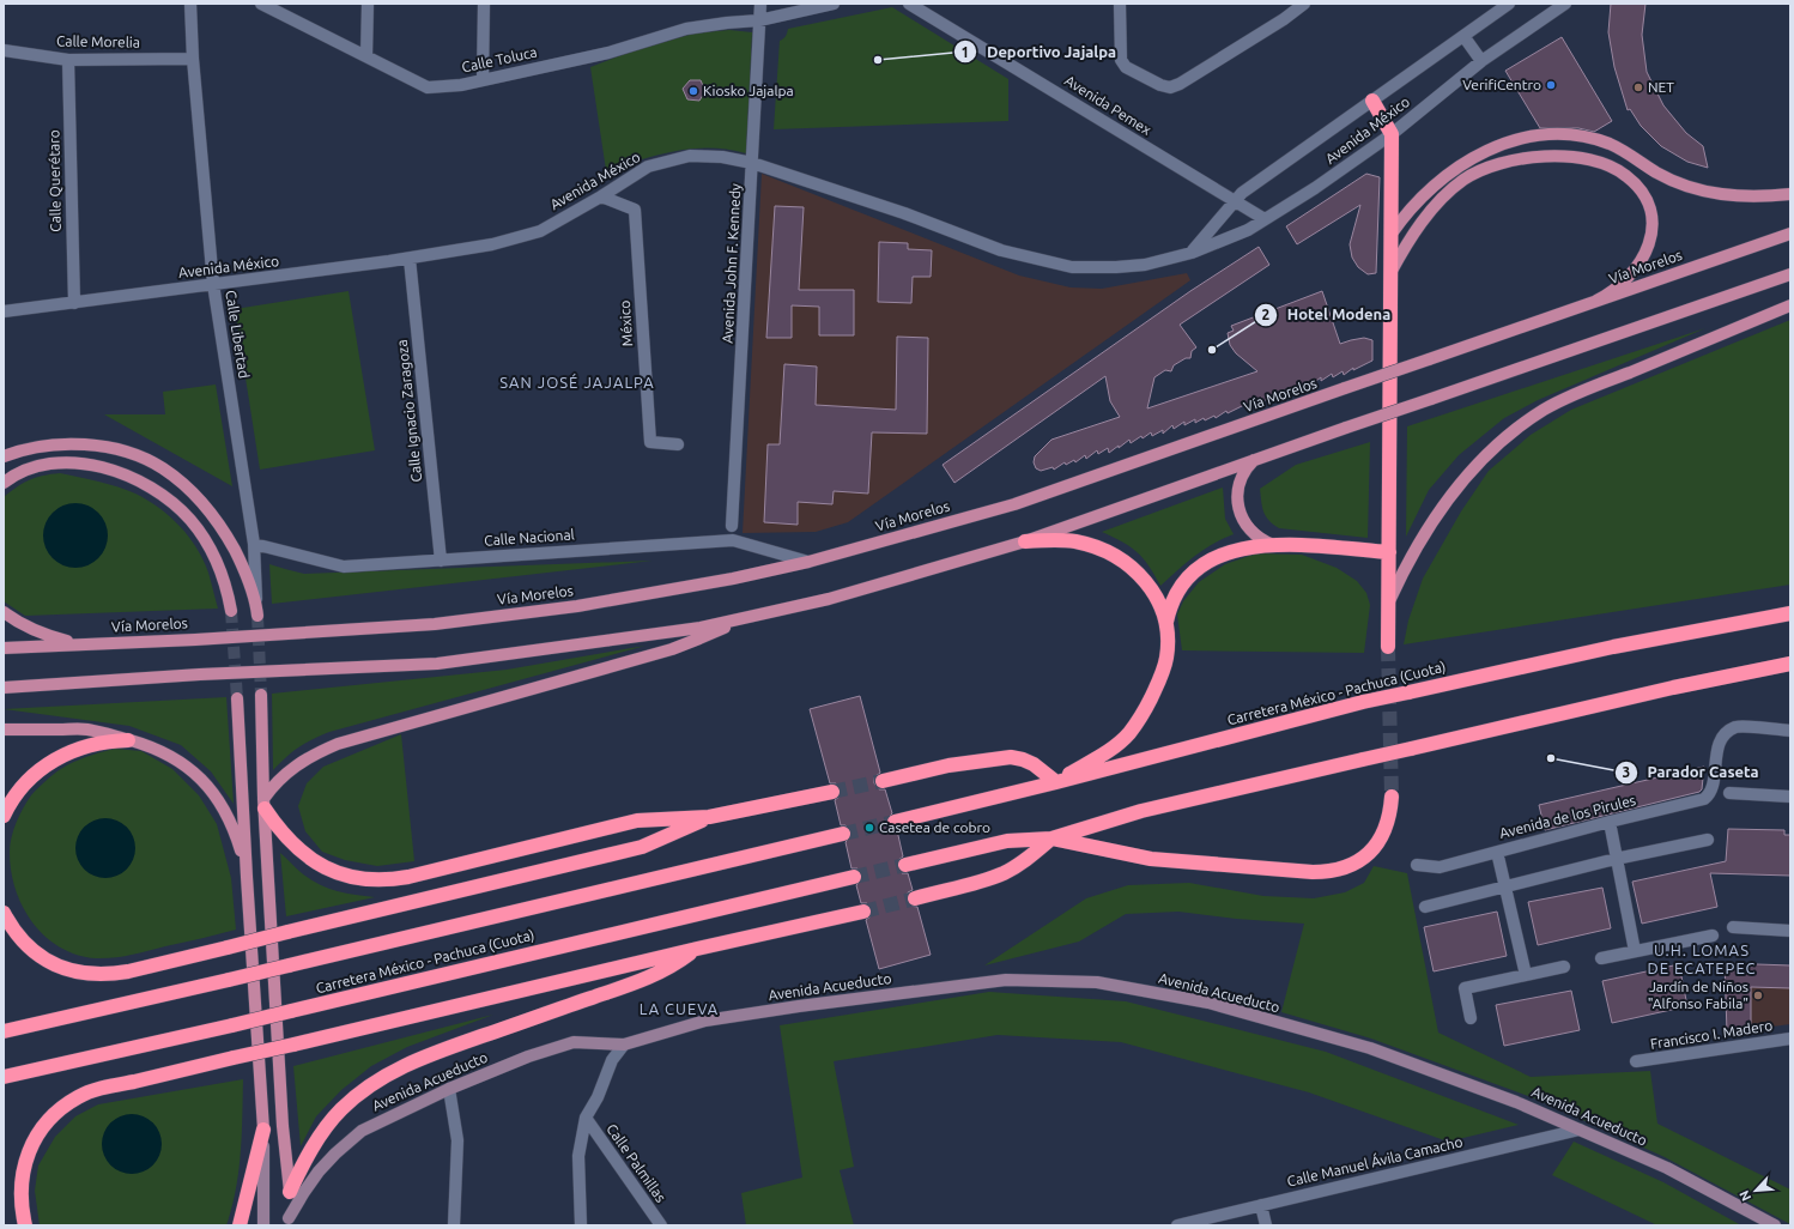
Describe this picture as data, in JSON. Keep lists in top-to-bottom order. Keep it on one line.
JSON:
{"streets":{"highway":["Carretera México - Pachuca (Cuota)"],"main road":["Vía Morelos"],"street":["Calle Morelia","Calle Toluca","Avenida Pemex","Avenida México","Calle Querétaro","Avenida John F. Kennedy","México","Calle Libertad","Calle Ignacio Zaragoza","Calle Nacional","Avenida de los Pirules","Avenida Acueducto","Francisco I. Madero","Calle Manuel Ávila Camacho","Calle Palmillas"]},"crossings":[["Calle Morelia","Calle Querétaro"],["Calle Morelia","Calle Libertad"],["Calle Toluca","Avenida John F. Kennedy"],["Avenida Pemex","Avenida México"],["Avenida México","Calle Querétaro"],["Avenida México","Avenida John F. Kennedy"],["Avenida México","México"],["Avenida México","Calle Libertad"],["Avenida México","Calle Ignacio Zaragoza"],["Vía Morelos","Calle Nacional"],["Calle Libertad","Calle Nacional"],["Calle Ignacio Zaragoza","Calle Nacional"],["Avenida Acueducto","Calle Manuel Ávila Camacho"]],"districts":["SAN JOSÉ JAJALPA","U.H. LOMAS DE ECATEPEC","LA CUEVA"],"places":["Deportivo Jajalpa","VerifiCentro","NET","Kiosko Jajalpa","Hotel Modena","Parador Caseta","Casetea de cobro","Jardín de Niños \"Alfonso Fabila\""],"north":"bottom left"}
